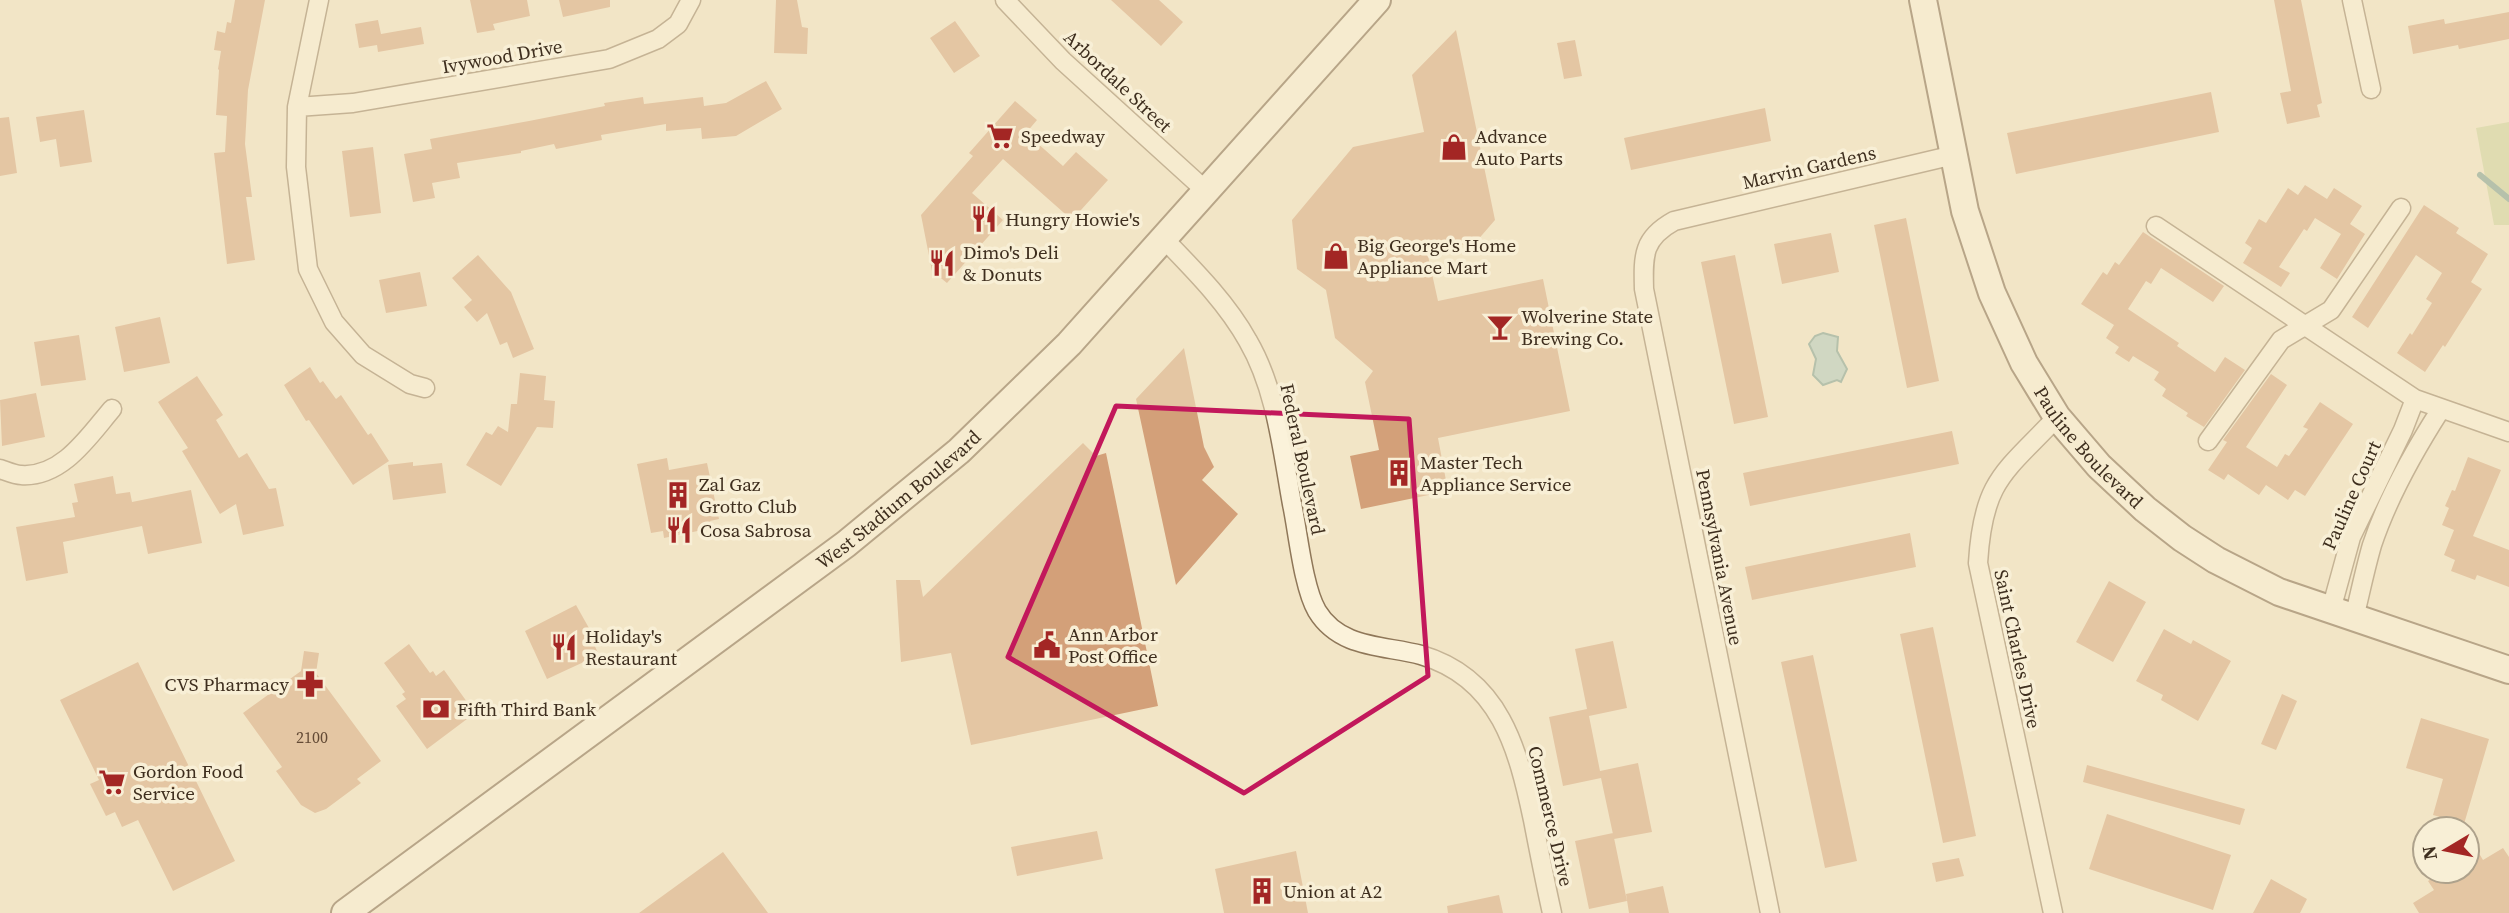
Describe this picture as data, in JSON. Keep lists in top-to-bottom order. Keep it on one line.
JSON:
{"streets":{"main road":["Pauline Boulevard","West Stadium Boulevard"],"street":["Ivywood Drive","Arbordale Street","Marvin Gardens","Federal Boulevard","Pauline Court","Pennsylvania Avenue","Saint Charles Drive","Commerce Drive"]},"crossings":[["Arbordale Street","West Stadium Boulevard"],["Marvin Gardens","Pauline Boulevard"],["Marvin Gardens","Pennsylvania Avenue"],["Pauline Boulevard","Pauline Court"],["Pauline Boulevard","Saint Charles Drive"],["Federal Boulevard","West Stadium Boulevard"],["Federal Boulevard","Commerce Drive"]],"places":{"supermarket":["Speedway","Gordon Food Service"],"shop":["Advance Auto Parts","Big George's Home Appliance Mart"],"restaurant":["Hungry Howie's","Dimo's Deli & Donuts","Cosa Sabrosa","Holiday's Restaurant"],"bar":["Wolverine State Brewing Co."],"building":["Master Tech Appliance Service","Zal Gaz Grotto Club","Union at A2"],"public building":["Ann Arbor Post Office"],"pharmacy":["CVS Pharmacy"],"bank":["Fifth Third Bank"]},"house_numbers":["2100"],"north":"left"}
